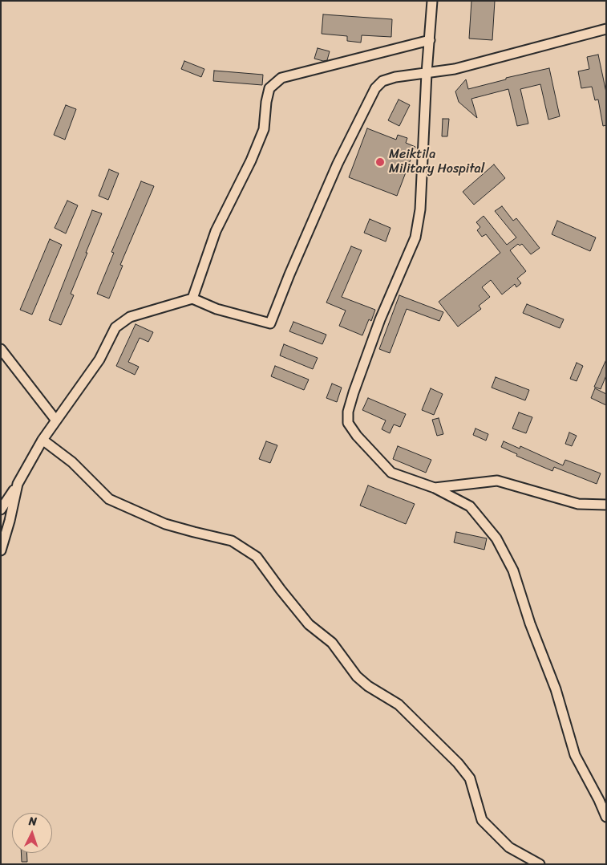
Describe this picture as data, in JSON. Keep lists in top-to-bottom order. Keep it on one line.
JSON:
{"places":["Meiktila Military Hospital"],"north":"top"}
